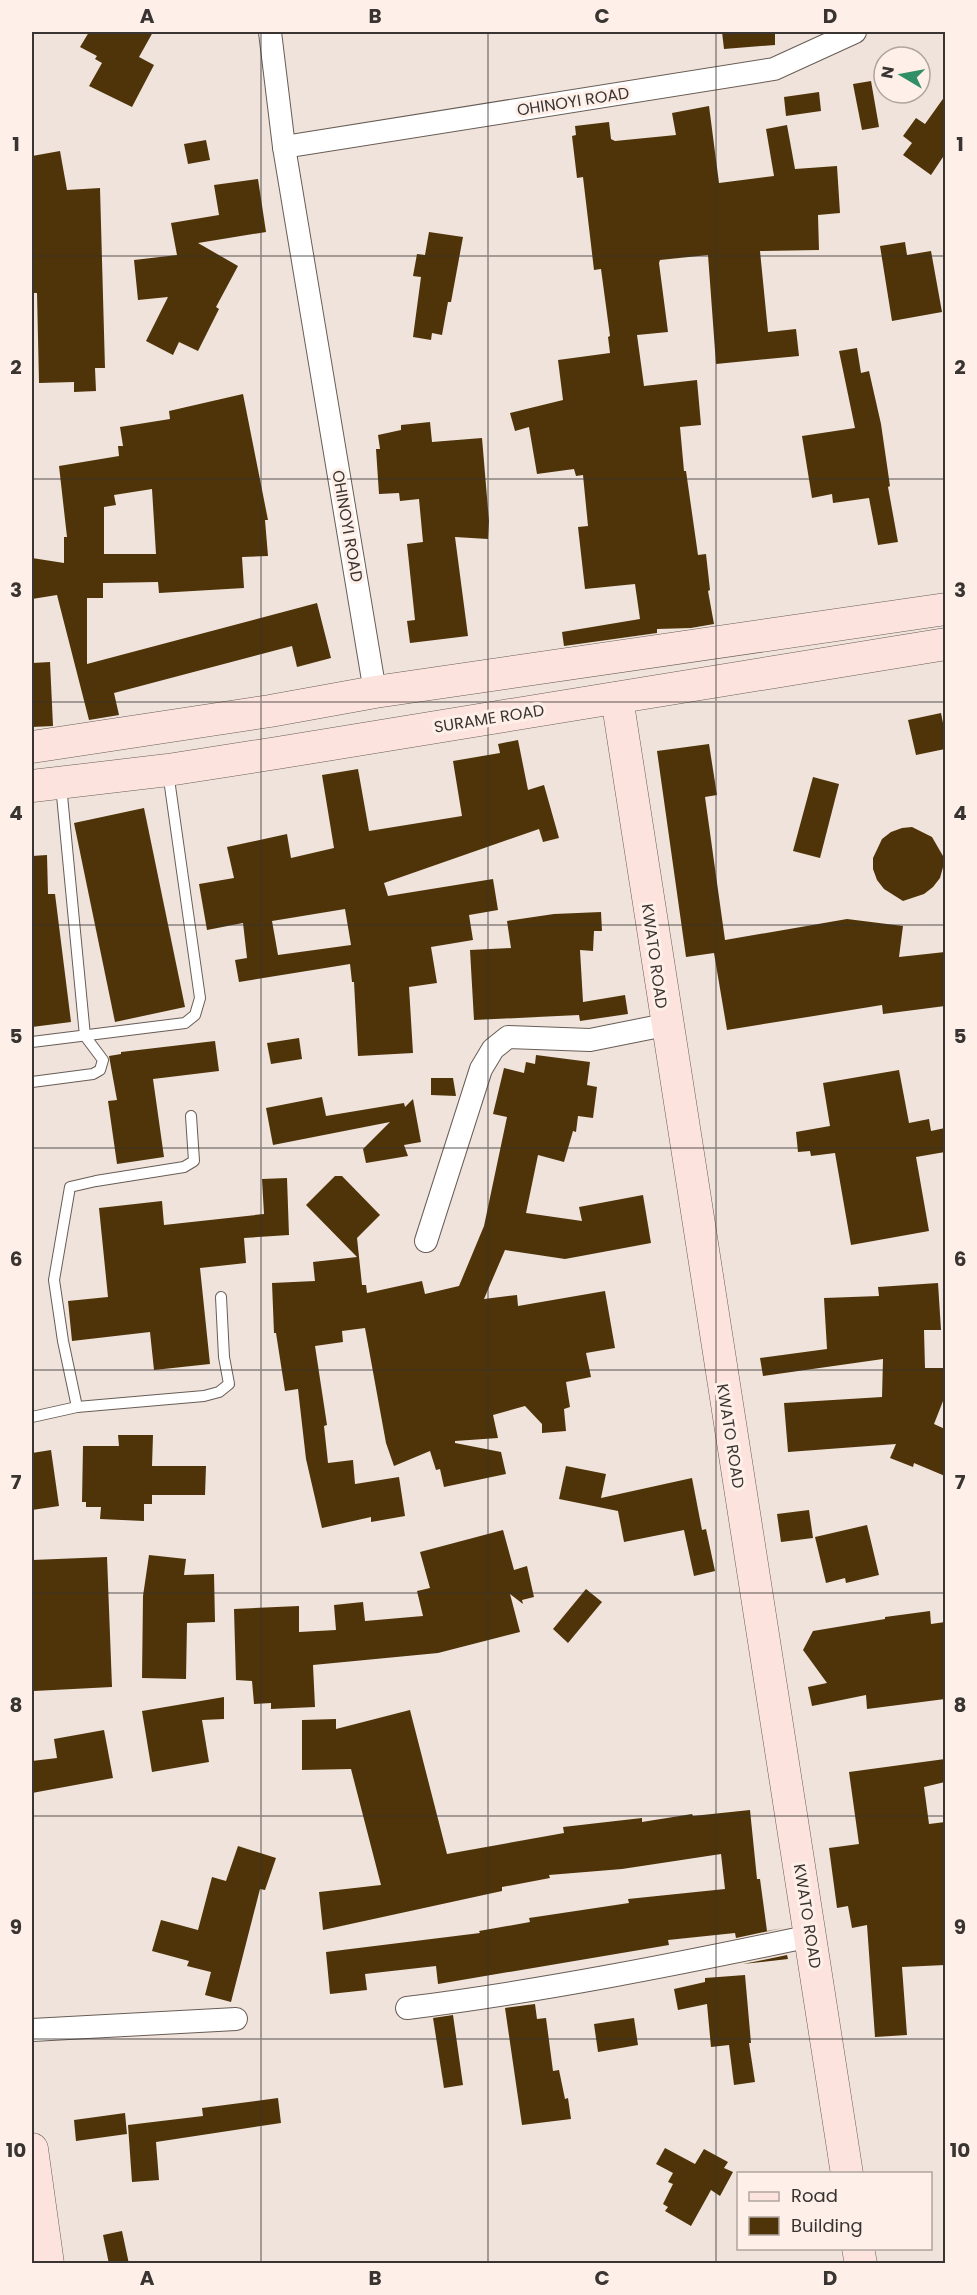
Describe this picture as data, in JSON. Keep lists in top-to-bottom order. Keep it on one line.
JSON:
{"streets":{"street":["OHINOYI ROAD","SURAME ROAD","KWATO ROAD"]},"crossings":[["SURAME ROAD","KWATO ROAD"]],"legend":["Road","Building"],"north":"left","grid":{"columns":["A","B","C","D"],"rows":["1","2","3","4","5","6","7","8","9","10"]}}
